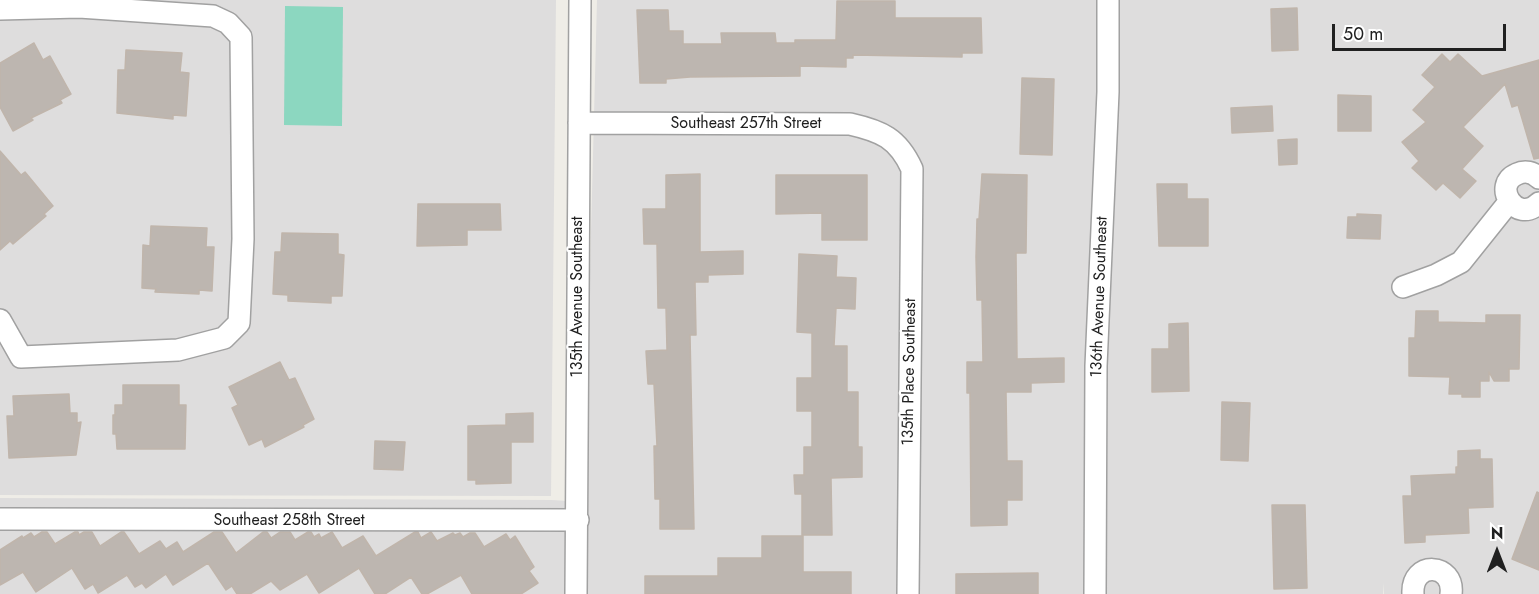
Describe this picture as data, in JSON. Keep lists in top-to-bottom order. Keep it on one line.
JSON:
{"streets":{"street":["Southeast 257th Street","135th Avenue Southeast","136th Avenue Southeast","135th Place Southeast","Southeast 258th Street"]},"crossings":[["Southeast 257th Street","135th Avenue Southeast"],["Southeast 257th Street","135th Place Southeast"],["135th Avenue Southeast","Southeast 258th Street"]],"scale_bar":"50 m","north":"top"}
